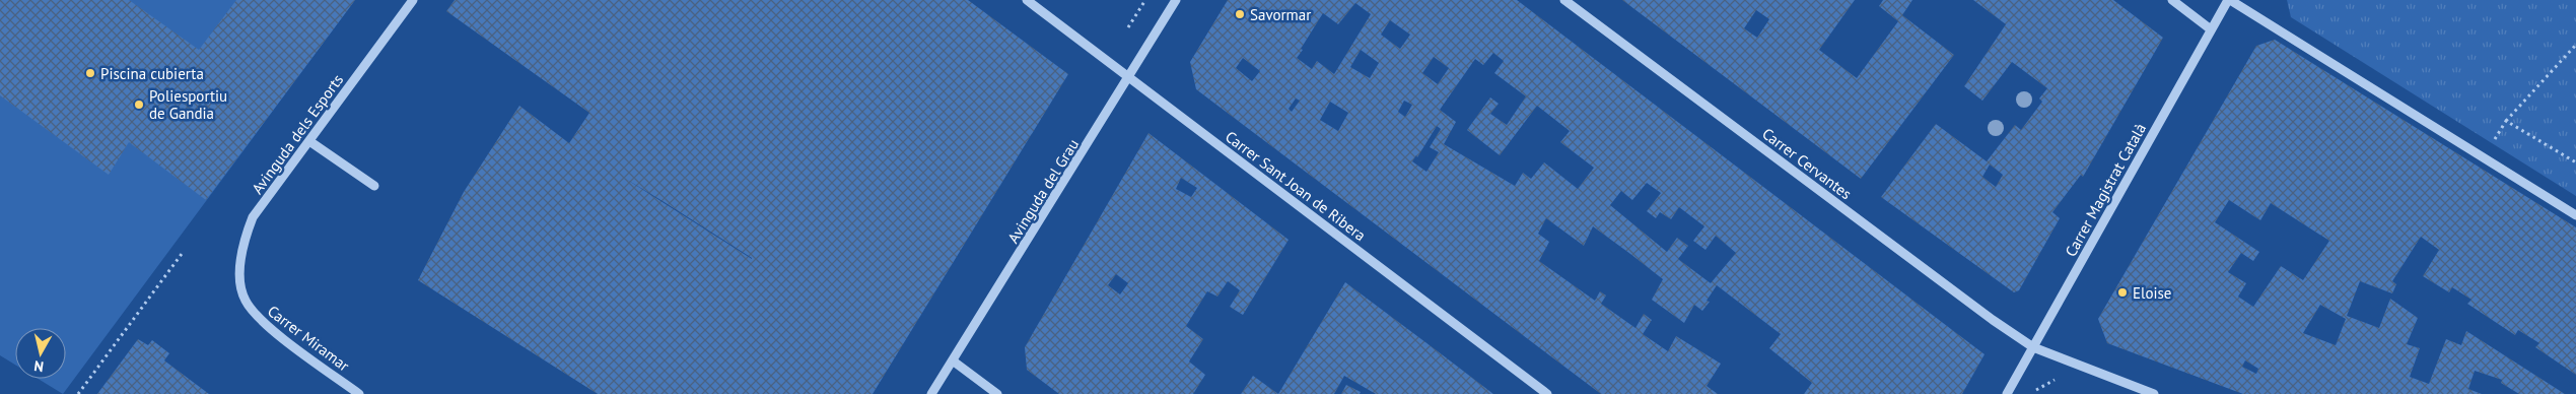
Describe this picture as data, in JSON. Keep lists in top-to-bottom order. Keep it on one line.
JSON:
{"streets":{"street":["Avinguda dels Esports","Carrer Cervantes","Carrer Sant Joan de Ribera","Carrer Magistrat Català","Avinguda del Grau","Carrer Miramar"]},"crossings":[["Avinguda dels Esports","Carrer Miramar"],["Carrer Cervantes","Carrer Magistrat Català"],["Carrer Sant Joan de Ribera","Avinguda del Grau"]],"places":["Savormar","Piscina cubierta","Poliesportiu de Gandia","Eloise"],"north":"bottom"}
